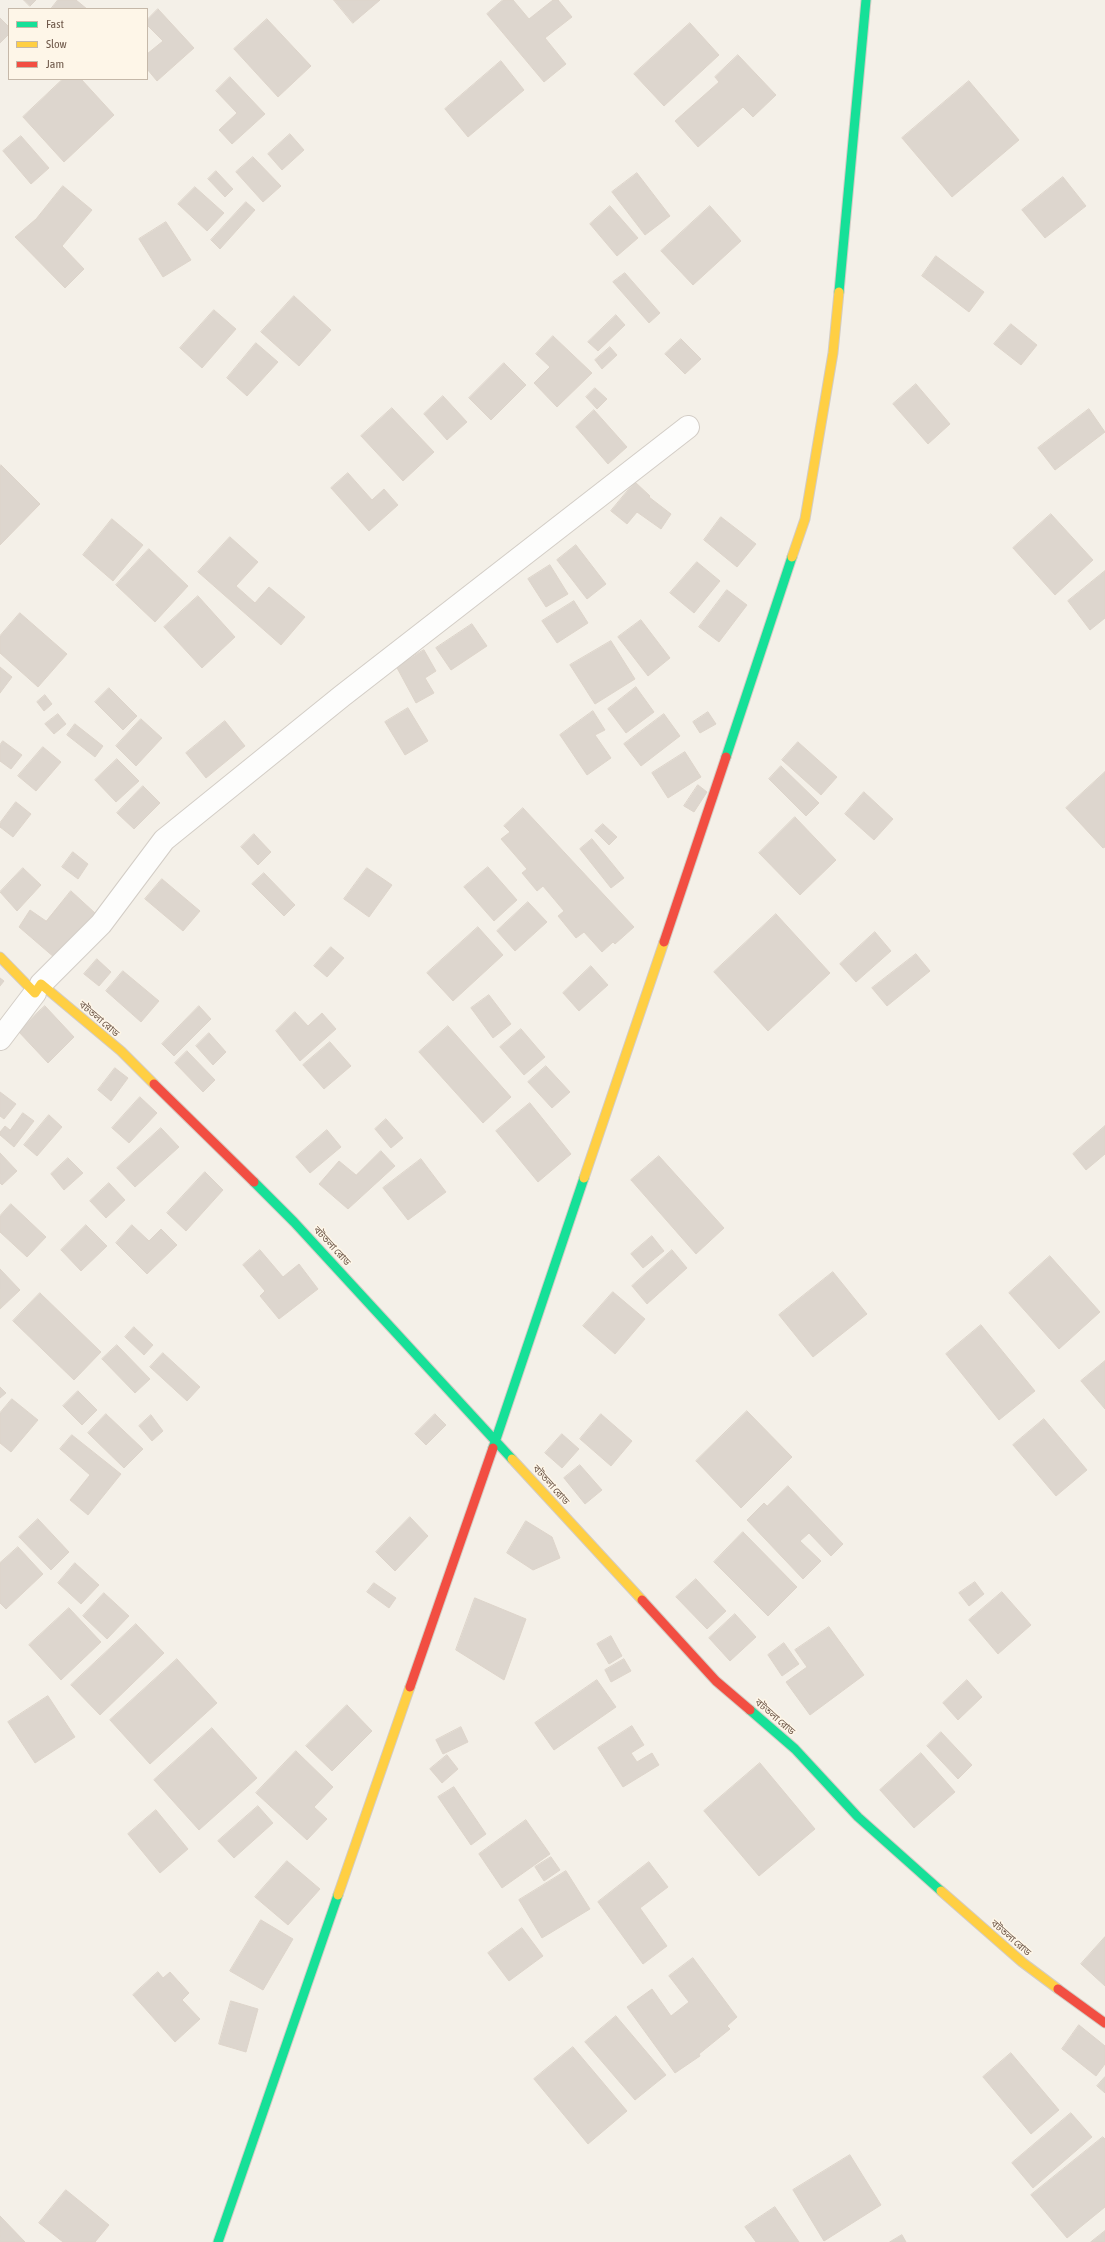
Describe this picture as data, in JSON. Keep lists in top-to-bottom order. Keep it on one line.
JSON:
{"streets":{"main road":["বটতলা রোড"]},"legend":["Fast","Slow","Jam"]}
